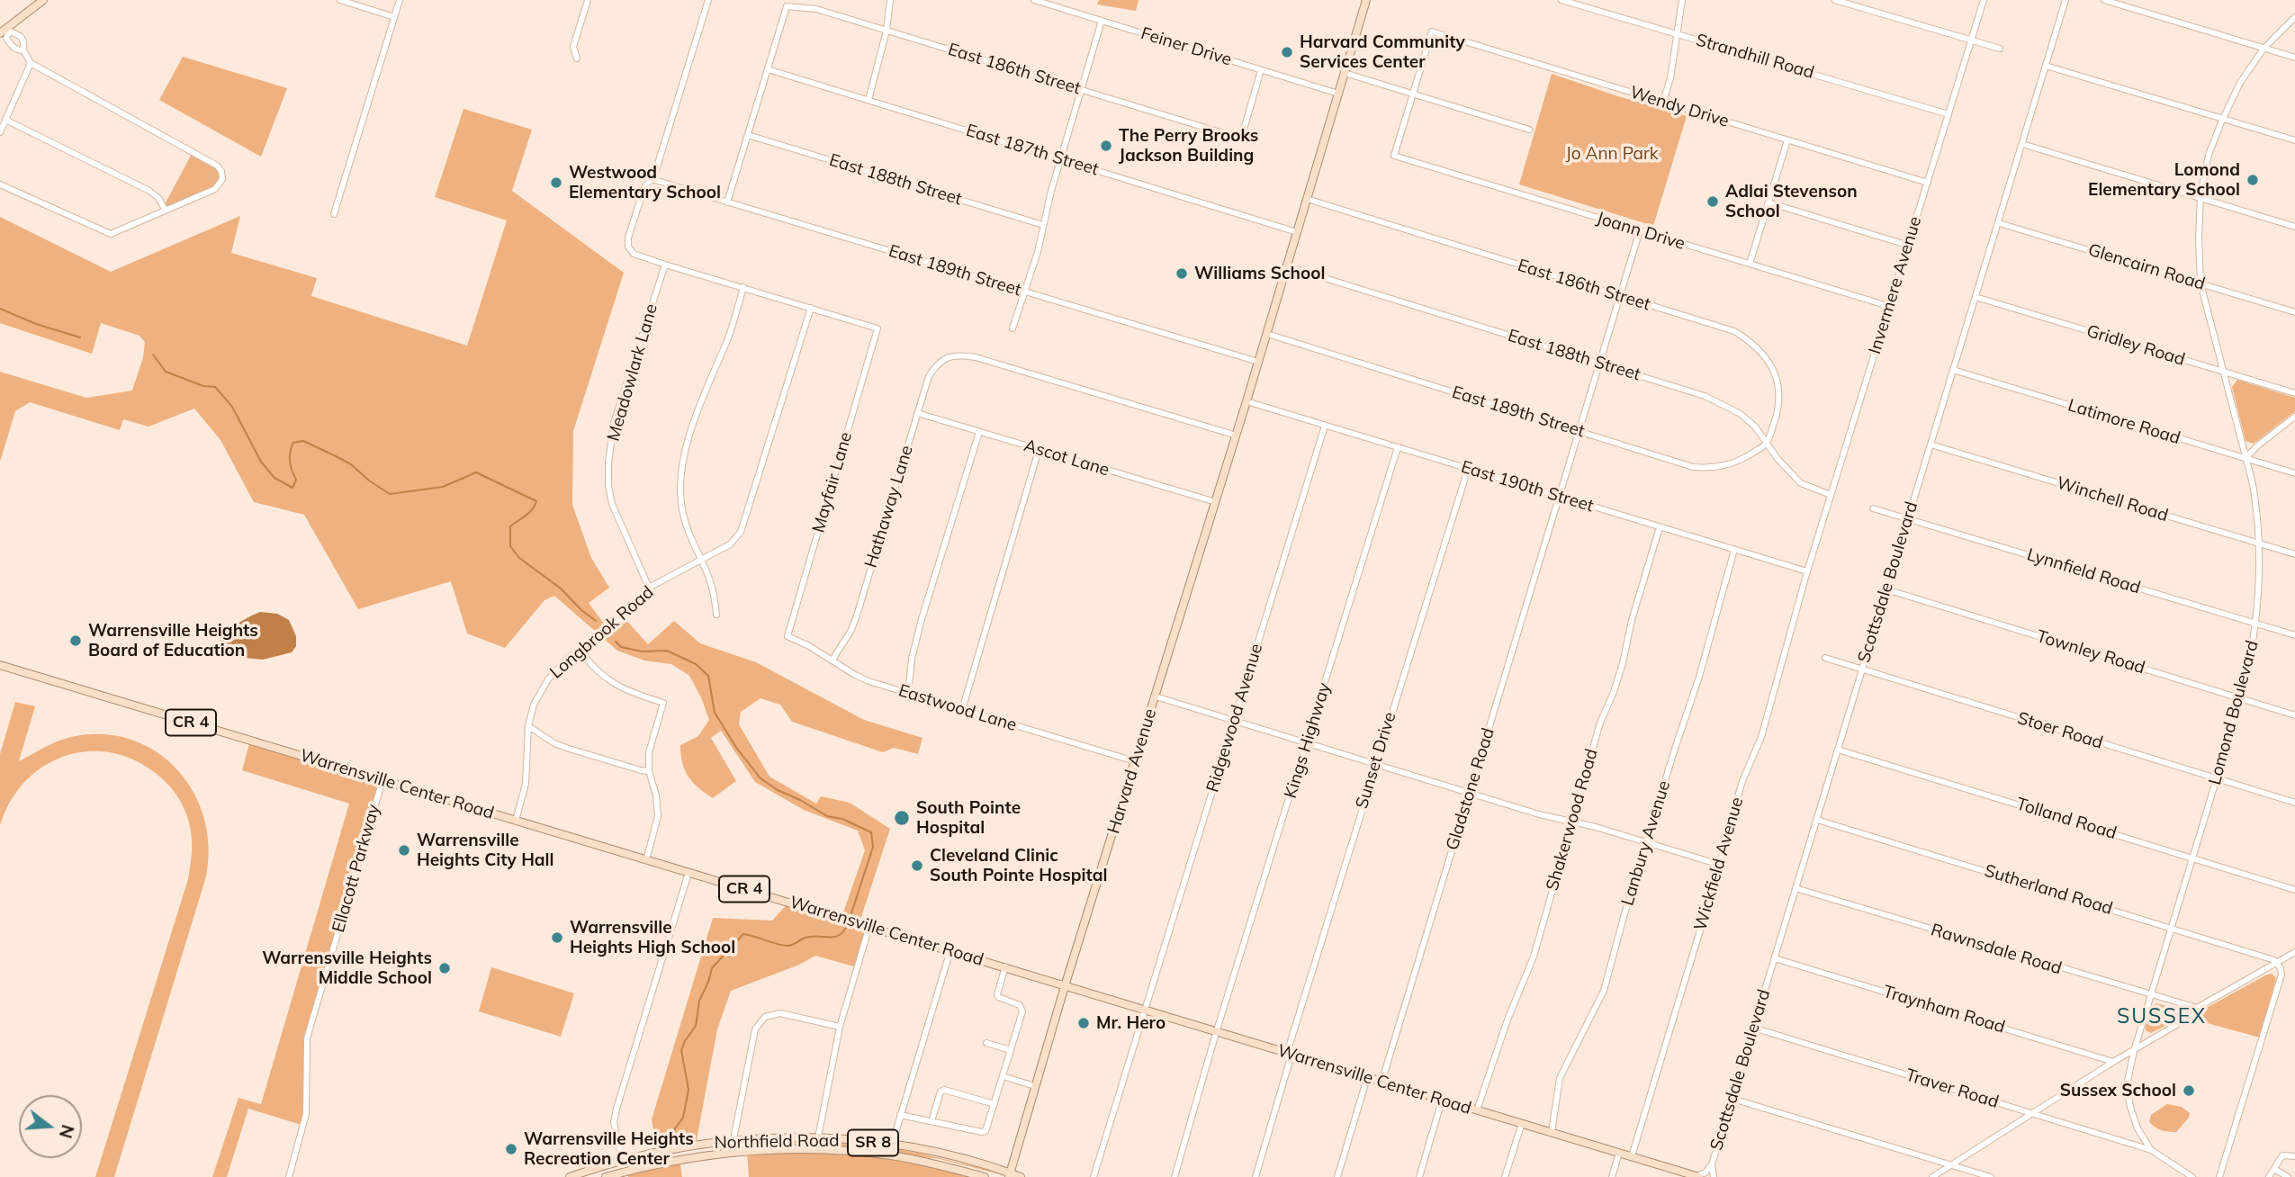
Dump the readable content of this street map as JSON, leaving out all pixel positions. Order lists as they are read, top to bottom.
{
  "streets": {
    "main road": [
      "CR 4",
      "Harvard Avenue",
      "Warrensville Center Road",
      "Northfield Road",
      "SR 8"
    ],
    "street": [
      "Feiner Drive",
      "Strandhill Road",
      "East 186th Street",
      "Wendy Drive",
      "East 187th Street",
      "East 188th Street",
      "Joann Drive",
      "Glencairn Road",
      "East 189th Street",
      "Invermere Avenue",
      "Gridley Road",
      "Meadowlark Lane",
      "Latimore Road",
      "Ascot Lane",
      "Mayfair Lane",
      "East 190th Street",
      "Winchell Road",
      "Hathaway Lane",
      "Lynnfield Road",
      "Scottsdale Boulevard",
      "Longbrook Road",
      "Townley Road",
      "Eastwood Lane",
      "Lomond Boulevard",
      "Ridgewood Avenue",
      "Stoer Road",
      "Kings Highway",
      "Sunset Drive",
      "Gladstone Road",
      "Tolland Road",
      "Shakerwood Road",
      "Lanbury Avenue",
      "Wickfield Avenue",
      "Ellacott Parkway",
      "Sutherland Road",
      "Rawnsdale Road",
      "Traynham Road",
      "Traver Road"
    ]
  },
  "crossings": [
    ["Feiner Drive", "East 186th Street"],
    ["Feiner Drive", "Harvard Avenue"],
    ["Strandhill Road", "Invermere Avenue"],
    ["East 186th Street", "East 187th Street"],
    ["East 186th Street", "East 188th Street"],
    ["East 186th Street", "East 189th Street"],
    ["East 186th Street", "Harvard Avenue"],
    ["East 186th Street", "Gladstone Road"],
    ["Wendy Drive", "Joann Drive"],
    ["Wendy Drive", "Invermere Avenue"],
    ["East 187th Street", "Harvard Avenue"],
    ["East 188th Street", "East 189th Street"],
    ["East 188th Street", "Invermere Avenue"],
    ["East 188th Street", "Harvard Avenue"],
    ["East 188th Street", "Gladstone Road"],
    ["Joann Drive", "Invermere Avenue"],
    ["Joann Drive", "Gladstone Road"],
    ["Glencairn Road", "Scottsdale Boulevard"],
    ["Glencairn Road", "Lomond Boulevard"],
    ["East 189th Street", "Harvard Avenue"],
    ["East 189th Street", "Gladstone Road"],
    ["Invermere Avenue", "East 190th Street"],
    ["Invermere Avenue", "Wickfield Avenue"],
    ["Gridley Road", "Scottsdale Boulevard"],
    ["Gridley Road", "Lomond Boulevard"],
    ["Meadowlark Lane", "Longbrook Road"],
    ["Latimore Road", "Scottsdale Boulevard"],
    ["Latimore Road", "Lomond Boulevard"],
    ["Ascot Lane", "Hathaway Lane"],
    ["Ascot Lane", "Harvard Avenue"],
    ["Mayfair Lane", "Longbrook Road"],
    ["Mayfair Lane", "Eastwood Lane"],
    ["East 190th Street", "Ridgewood Avenue"],
    ["East 190th Street", "Kings Highway"],
    ["East 190th Street", "Sunset Drive"],
    ["East 190th Street", "Harvard Avenue"],
    ["East 190th Street", "Gladstone Road"],
    ["East 190th Street", "Shakerwood Road"],
    ["East 190th Street", "Lanbury Avenue"],
    ["East 190th Street", "Wickfield Avenue"],
    ["Winchell Road", "Scottsdale Boulevard"],
    ["Winchell Road", "Lomond Boulevard"],
    ["Hathaway Lane", "Eastwood Lane"],
    ["Hathaway Lane", "Harvard Avenue"],
    ["Lynnfield Road", "Scottsdale Boulevard"],
    ["Lynnfield Road", "Lomond Boulevard"],
    ["Scottsdale Boulevard", "Townley Road"],
    ["Scottsdale Boulevard", "Stoer Road"],
    ["Scottsdale Boulevard", "Warrensville Center Road"],
    ["Scottsdale Boulevard", "Tolland Road"],
    ["Scottsdale Boulevard", "Sutherland Road"],
    ["Scottsdale Boulevard", "Rawnsdale Road"],
    ["Scottsdale Boulevard", "Traynham Road"],
    ["Scottsdale Boulevard", "Traver Road"],
    ["Longbrook Road", "Warrensville Center Road"],
    ["Townley Road", "Lomond Boulevard"],
    ["Eastwood Lane", "Harvard Avenue"],
    ["Lomond Boulevard", "Stoer Road"],
    ["Lomond Boulevard", "Tolland Road"],
    ["Lomond Boulevard", "Sutherland Road"],
    ["Lomond Boulevard", "Rawnsdale Road"],
    ["Lomond Boulevard", "Traver Road"],
    ["Ridgewood Avenue", "Warrensville Center Road"],
    ["Kings Highway", "Warrensville Center Road"],
    ["Sunset Drive", "Warrensville Center Road"],
    ["Harvard Avenue", "Warrensville Center Road"],
    ["Harvard Avenue", "Northfield Road"],
    ["Warrensville Center Road", "Gladstone Road"],
    ["Warrensville Center Road", "Shakerwood Road"],
    ["Warrensville Center Road", "Lanbury Avenue"],
    ["Warrensville Center Road", "Wickfield Avenue"],
    ["Warrensville Center Road", "Ellacott Parkway"]
  ],
  "districts": ["SUSSEX"],
  "parks": ["Jo Ann Park"],
  "places": [
    "Harvard Community Services Center",
    "The Perry Brooks Jackson Building",
    "Lomond Elementary School",
    "Westwood Elementary School",
    "Adlai Stevenson School",
    "Williams School",
    "Warrensville Heights Board of Education",
    "South Pointe Hospital",
    "Warrensville Heights City Hall",
    "Cleveland Clinic South Pointe Hospital",
    "Warrensville Heights High School",
    "Warrensville Heights Middle School",
    "Mr. Hero",
    "Sussex School",
    "Warrensville Heights Recreation Center"
  ],
  "north": "right"
}
